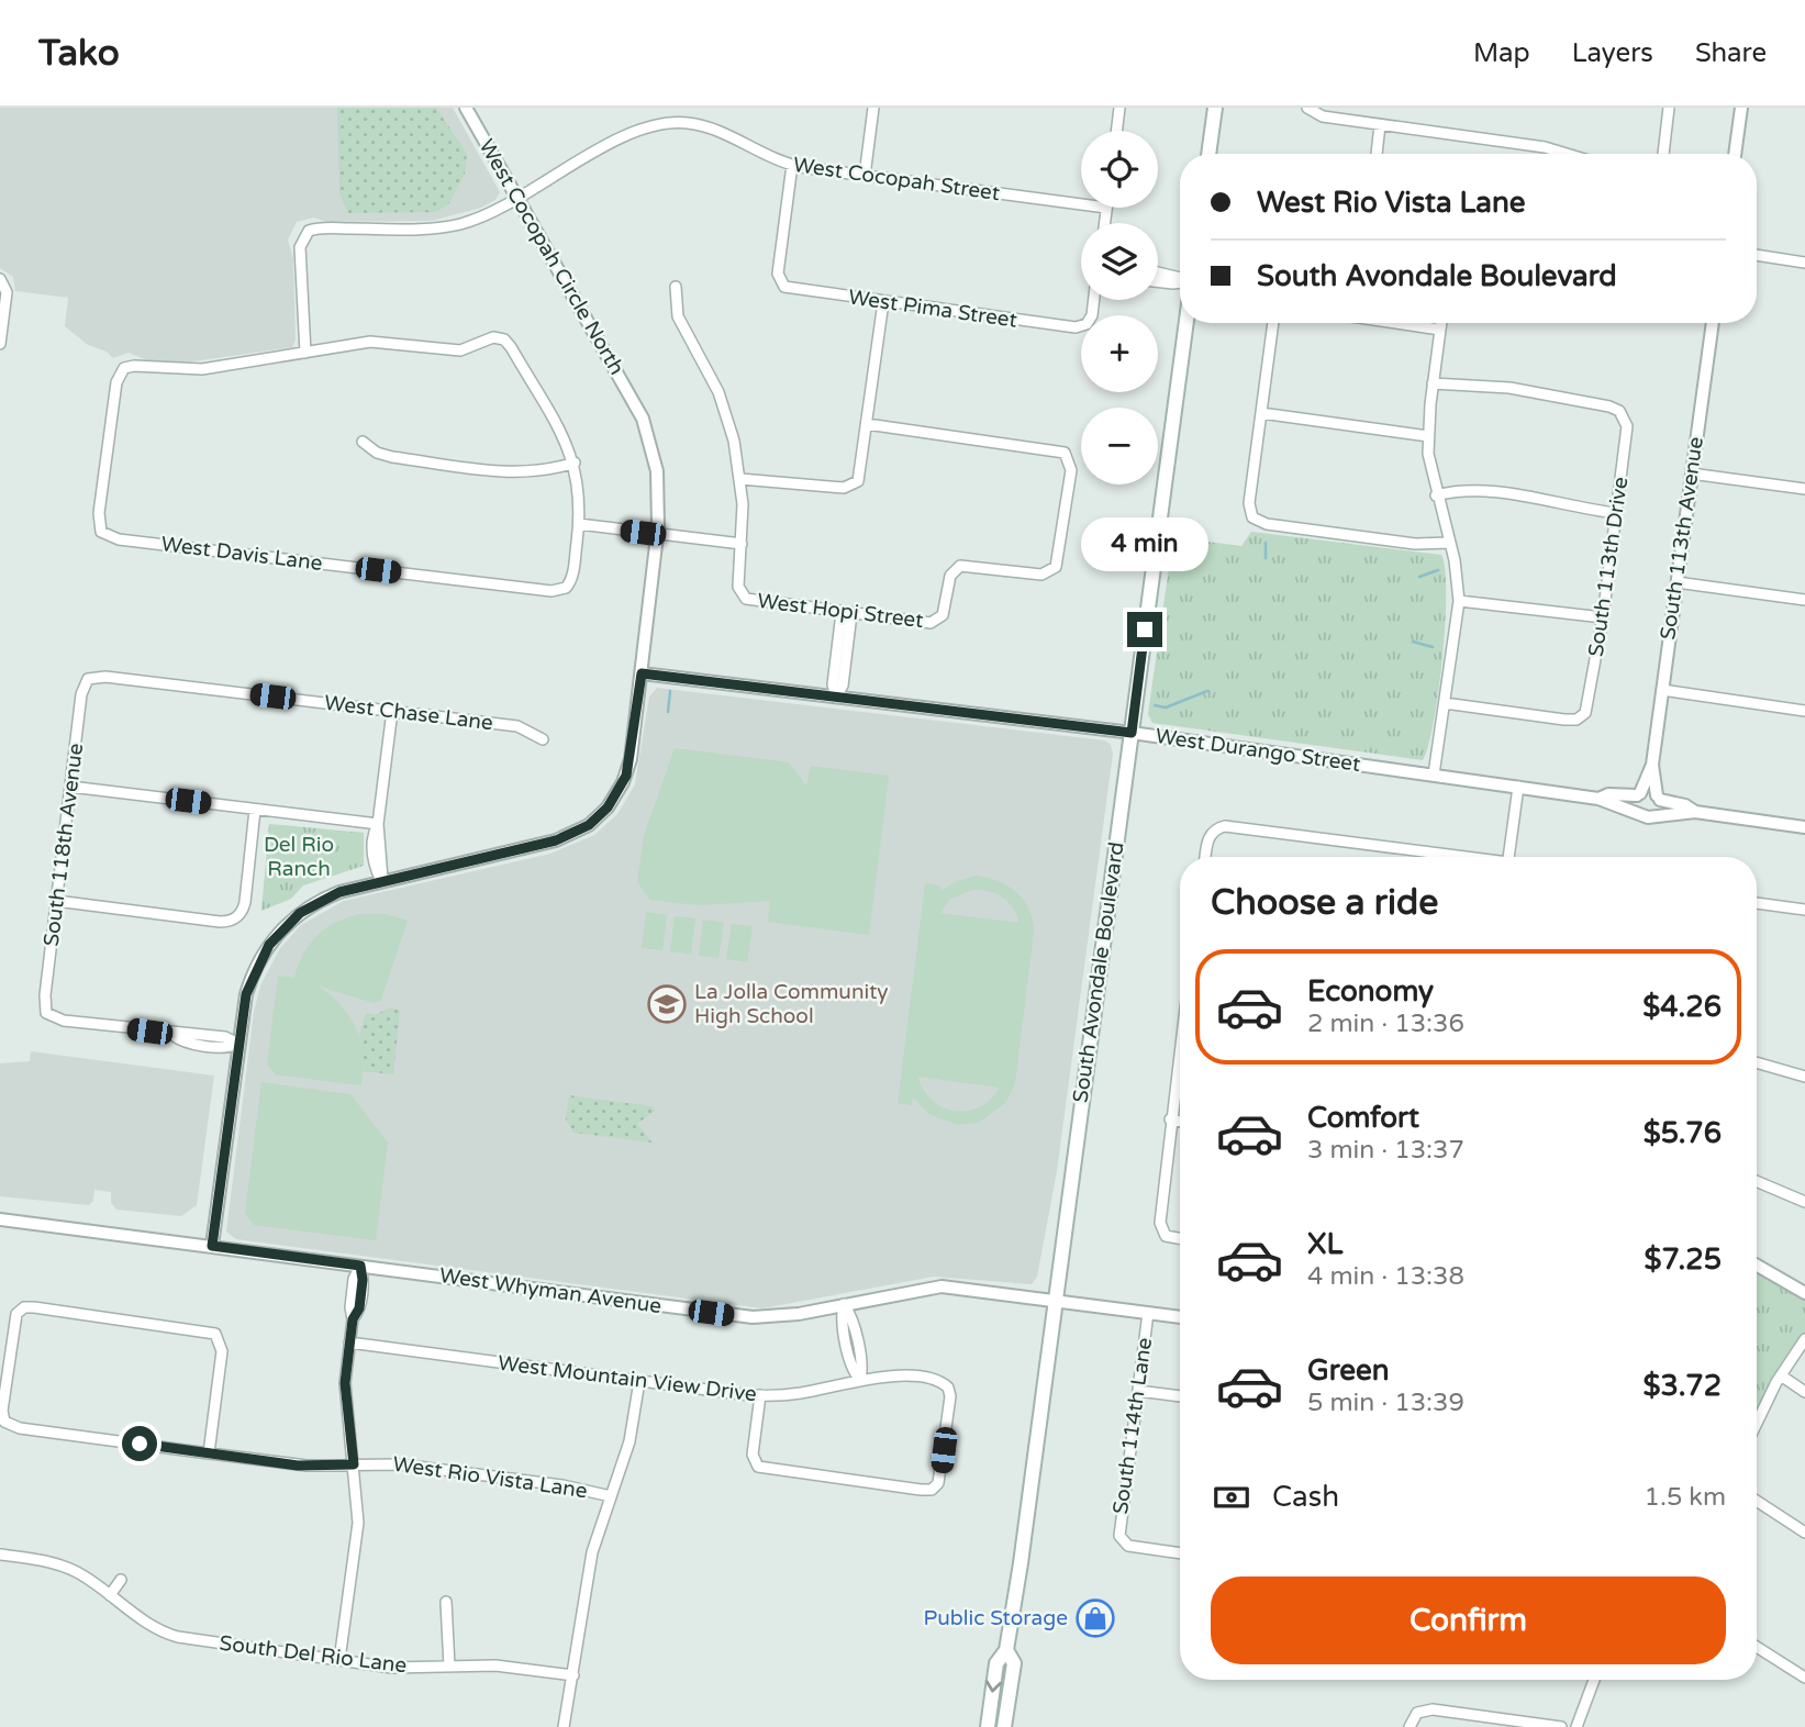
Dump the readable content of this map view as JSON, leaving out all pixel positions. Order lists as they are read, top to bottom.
{
  "streets": {
    "main road": ["South Avondale Boulevard"],
    "street": [
      "West Cocopah Street",
      "West Cocopah Circle North",
      "West Pima Street",
      "South 113th Avenue",
      "West Davis Lane",
      "South 113th Drive",
      "West Hopi Street",
      "West Chase Lane",
      "West Durango Street",
      "South 118th Avenue",
      "West Whyman Avenue",
      "West Mountain View Drive",
      "South 114th Lane",
      "West Rio Vista Lane",
      "South Del Rio Lane"
    ]
  },
  "crossings": [
    ["West Cocopah Street", "West Cocopah Circle North"],
    ["West Cocopah Street", "West Pima Street"],
    ["West Cocopah Street", "West Davis Lane"],
    ["West Cocopah Circle North", "West Durango Street"],
    ["West Cocopah Circle North", "South 118th Avenue"],
    ["West Cocopah Circle North", "West Whyman Avenue"],
    ["South 113th Avenue", "West Durango Street"],
    ["West Chase Lane", "South 118th Avenue"],
    ["West Durango Street", "South Avondale Boulevard"],
    ["South Avondale Boulevard", "West Whyman Avenue"],
    ["West Whyman Avenue", "South 114th Lane"]
  ],
  "parks": ["Del Rio Ranch"],
  "places": {
    "school or university": ["La Jolla Community High School"],
    "shop": ["Public Storage"]
  },
  "page": {
    "header": "Tako",
    "nav": ["Map", "Layers", "Share"],
    "map_buttons": ["+", "−"],
    "banner": ["West Rio Vista Lane", "South Avondale Boulevard"],
    "bubble": "4 min",
    "heading": "Choose a ride",
    "list": [
      {
        "name": "Economy",
        "note": "2 min · 13:36",
        "value": "$4.26"
      },
      {
        "name": "Comfort",
        "note": "3 min · 13:37",
        "value": "$5.76"
      },
      {
        "name": "XL",
        "note": "4 min · 13:38",
        "value": "$7.25"
      },
      {
        "name": "Green",
        "note": "5 min · 13:39",
        "value": "$3.72"
      }
    ],
    "pay": ["Cash", "1.5 km"],
    "buttons": "Confirm"
  }
}
